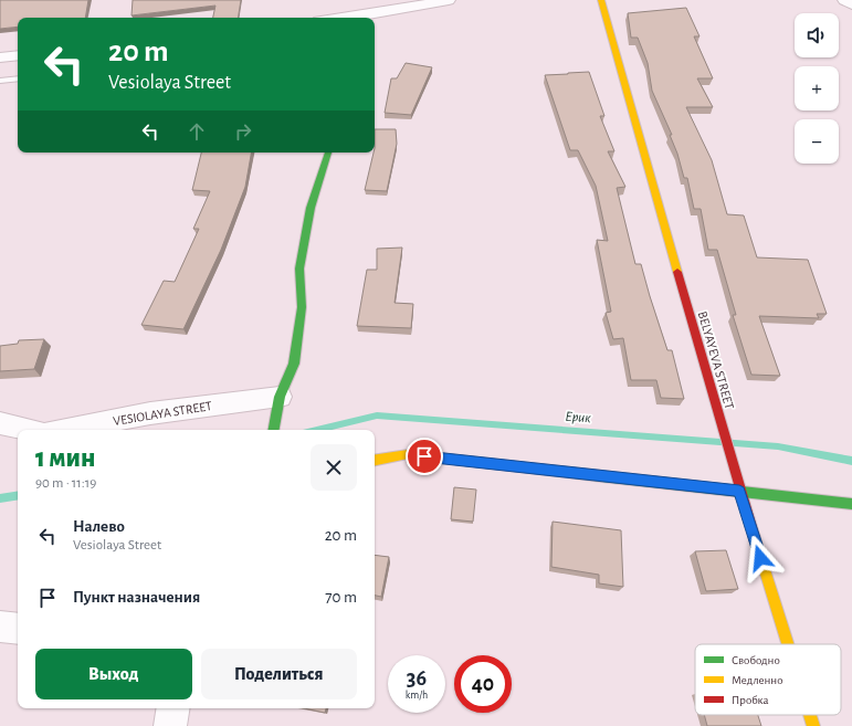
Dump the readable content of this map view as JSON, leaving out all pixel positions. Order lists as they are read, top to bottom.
{
  "streets": {
    "street": ["BELYAYEVA STREET", "VESIOLAYA STREET"]
  },
  "water": ["Ерик"],
  "legend": ["Свободно", "Медленно", "Пробка"],
  "page": {
    "map_buttons": ["+", "−"],
    "turn": ["20 m", "Vesiolaya Street"],
    "heading": ["1 мин", "90 m · 11:19"],
    "list": [
      {
        "name": "Налево",
        "note": "Vesiolaya Street",
        "value": "20 m"
      },
      {
        "name": "Пункт назначения",
        "value": "70 m"
      }
    ],
    "buttons": ["Выход", "Поделиться"],
    "speed": "36 km/h",
    "limit": "40"
  }
}
